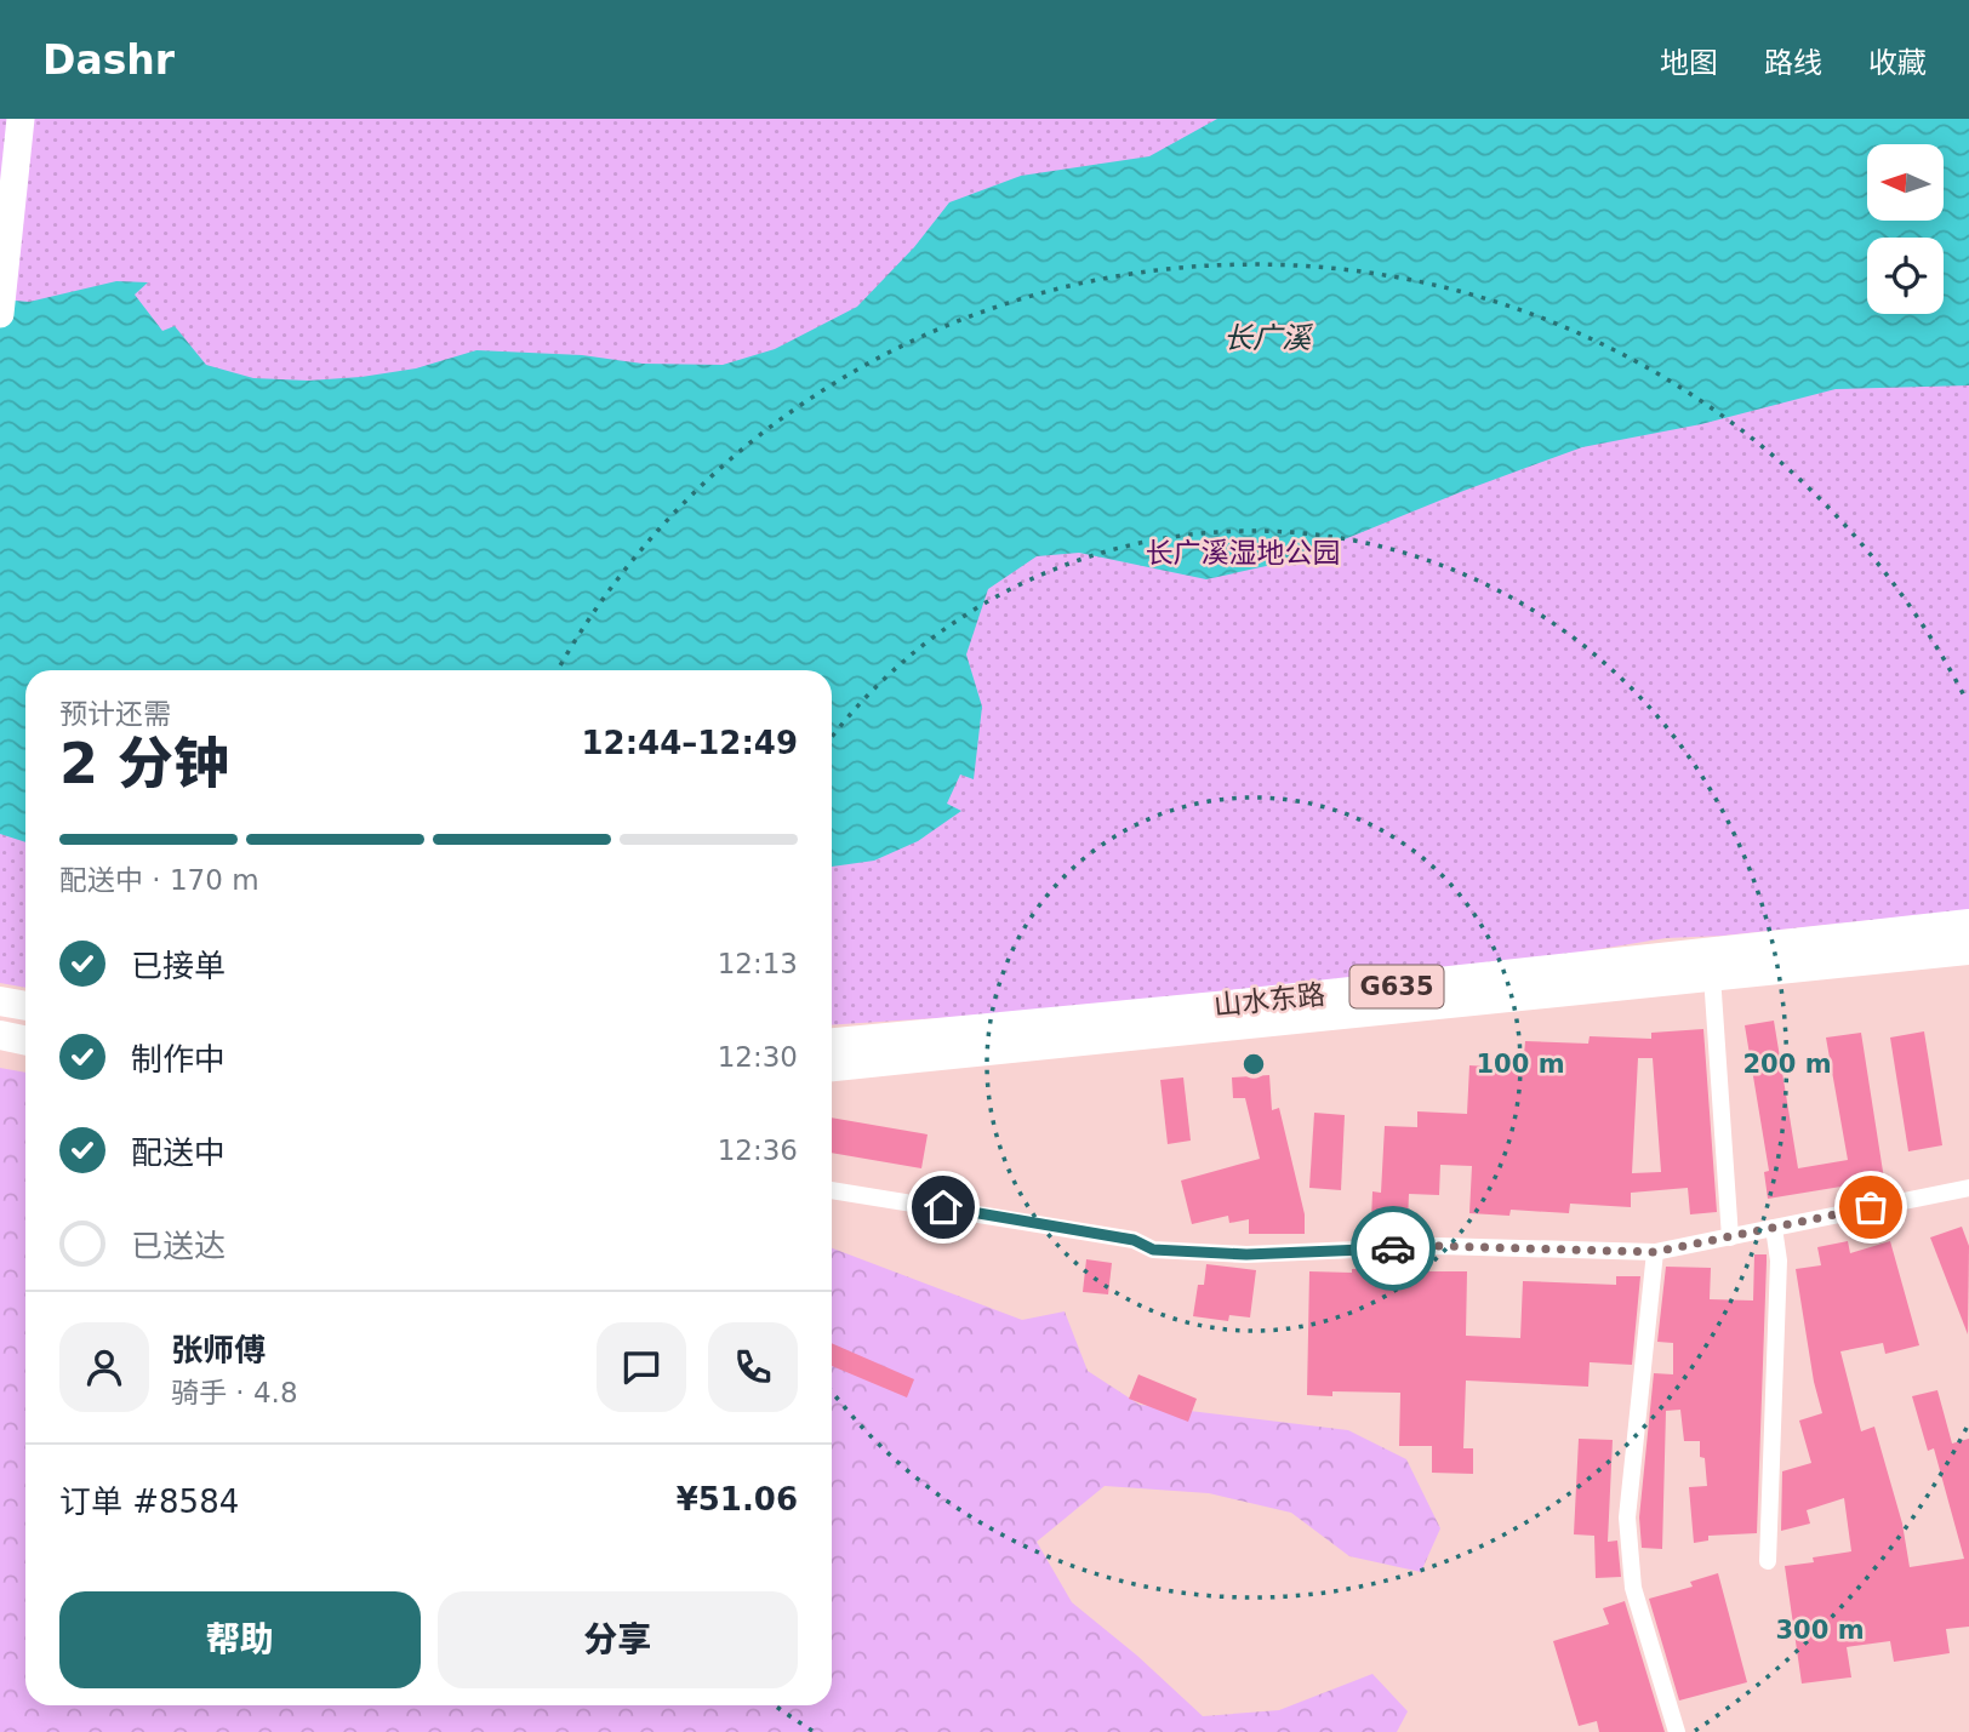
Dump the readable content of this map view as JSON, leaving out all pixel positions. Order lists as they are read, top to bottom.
{
  "streets": {
    "highway": ["G635", "山水东路"]
  },
  "water": ["长广溪"],
  "parks": ["长广溪湿地公园"],
  "north": "left",
  "page": {
    "header": "Dashr",
    "nav": ["地图", "路线", "收藏"],
    "heading": ["2 分钟", "预计还需", "12:44–12:49"],
    "panel": [
      "张师傅",
      "骑手 · 4.8",
      "订单 #8584",
      "¥51.06"
    ],
    "bar": "配送中 · 170 m",
    "list": [
      ["已接单", "12:13"],
      ["制作中", "12:30"],
      ["配送中", "12:36"],
      "已送达"
    ],
    "buttons": ["帮助", "分享"]
  },
  "rings": ["100 m", "200 m", "300 m"]
}
